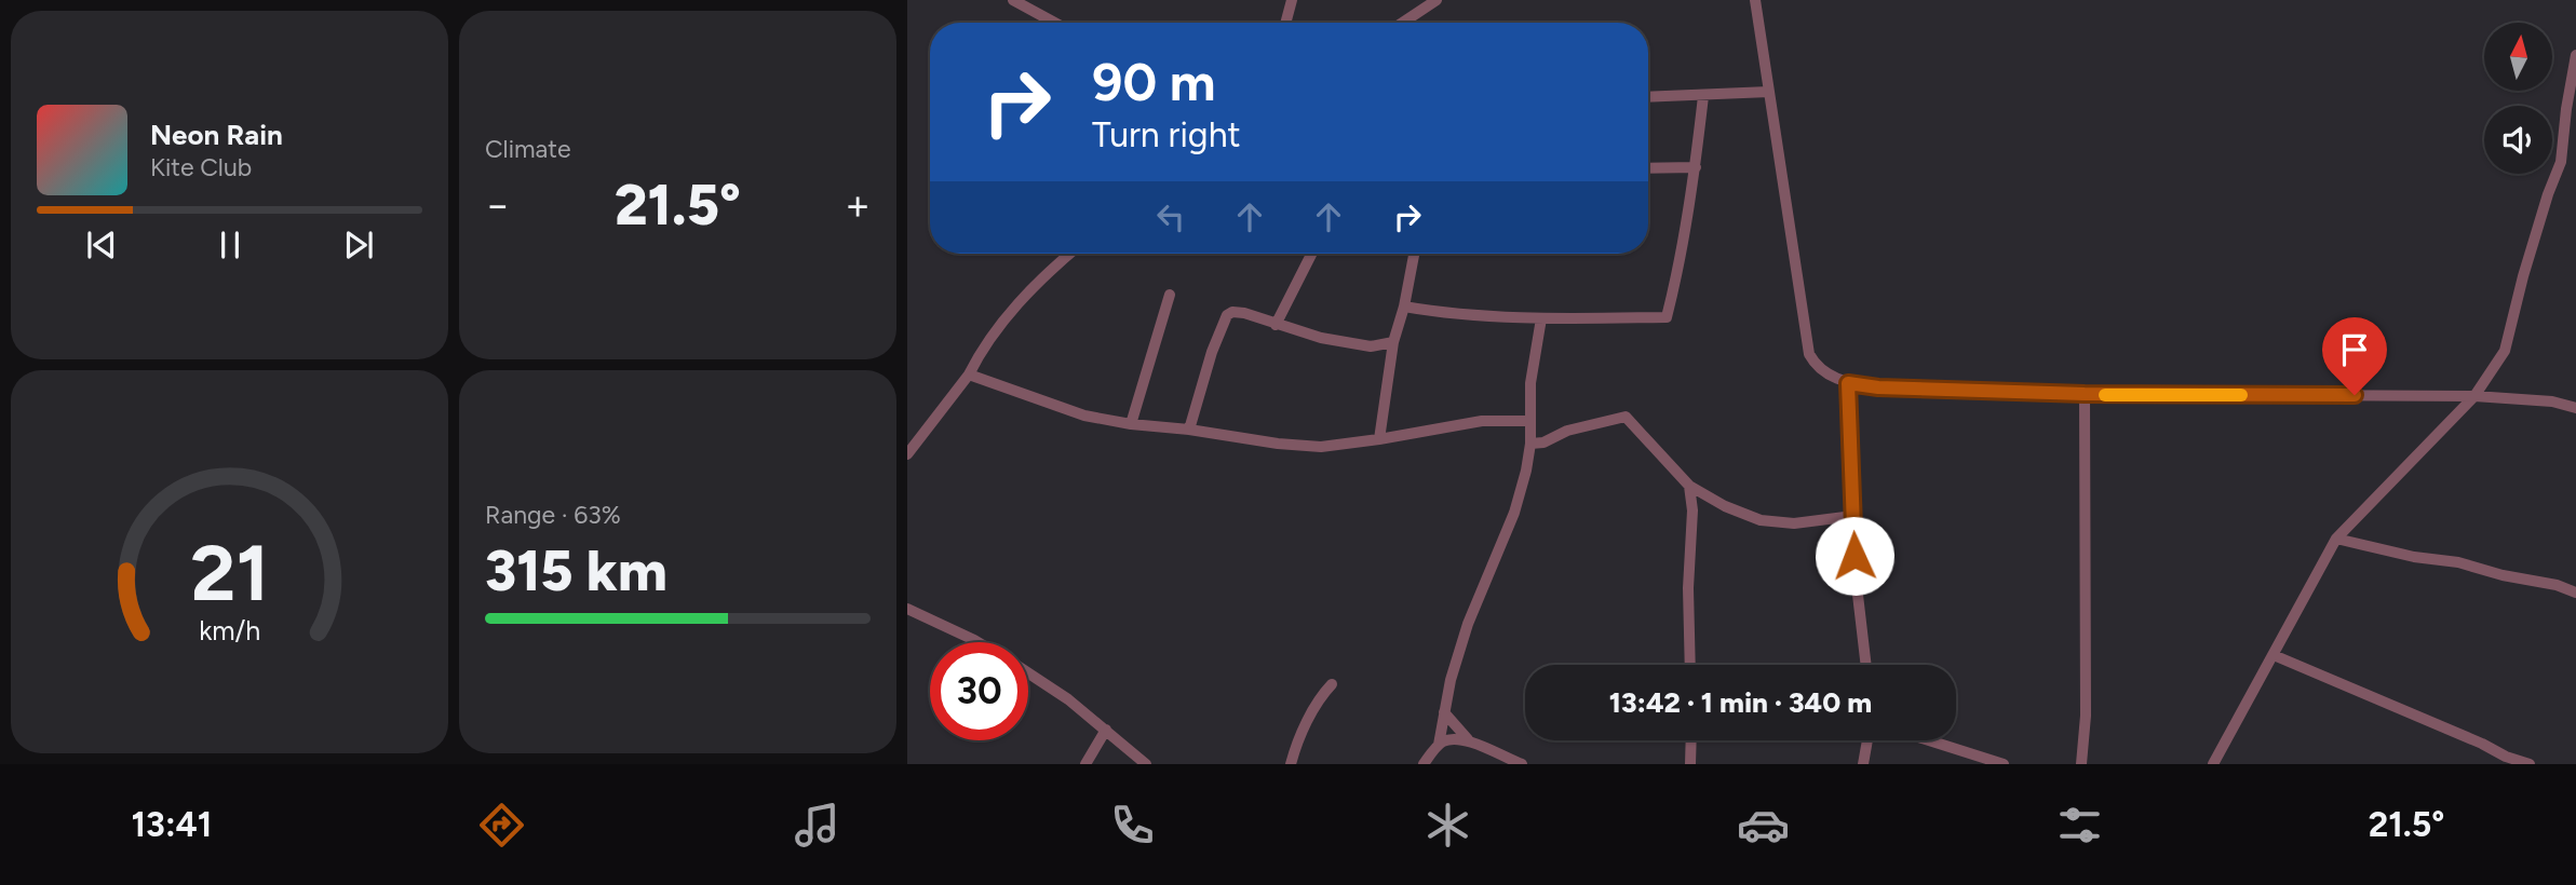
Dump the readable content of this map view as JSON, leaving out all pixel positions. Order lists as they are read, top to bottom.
{
  "north": "top",
  "page": {
    "tile": [
      "Climate",
      ["Range · 63%", "315 km"]
    ],
    "turn": ["90 m", "Turn right"],
    "song": ["Neon Rain", "Kite Club"],
    "heat": ["−", "21.5°", "+"],
    "limit": "30",
    "trip": "13:42 · 1 min · 340 m",
    "tabs": ["13:41", "21.5°"],
    "gauge": ["21", "km/h"]
  }
}
